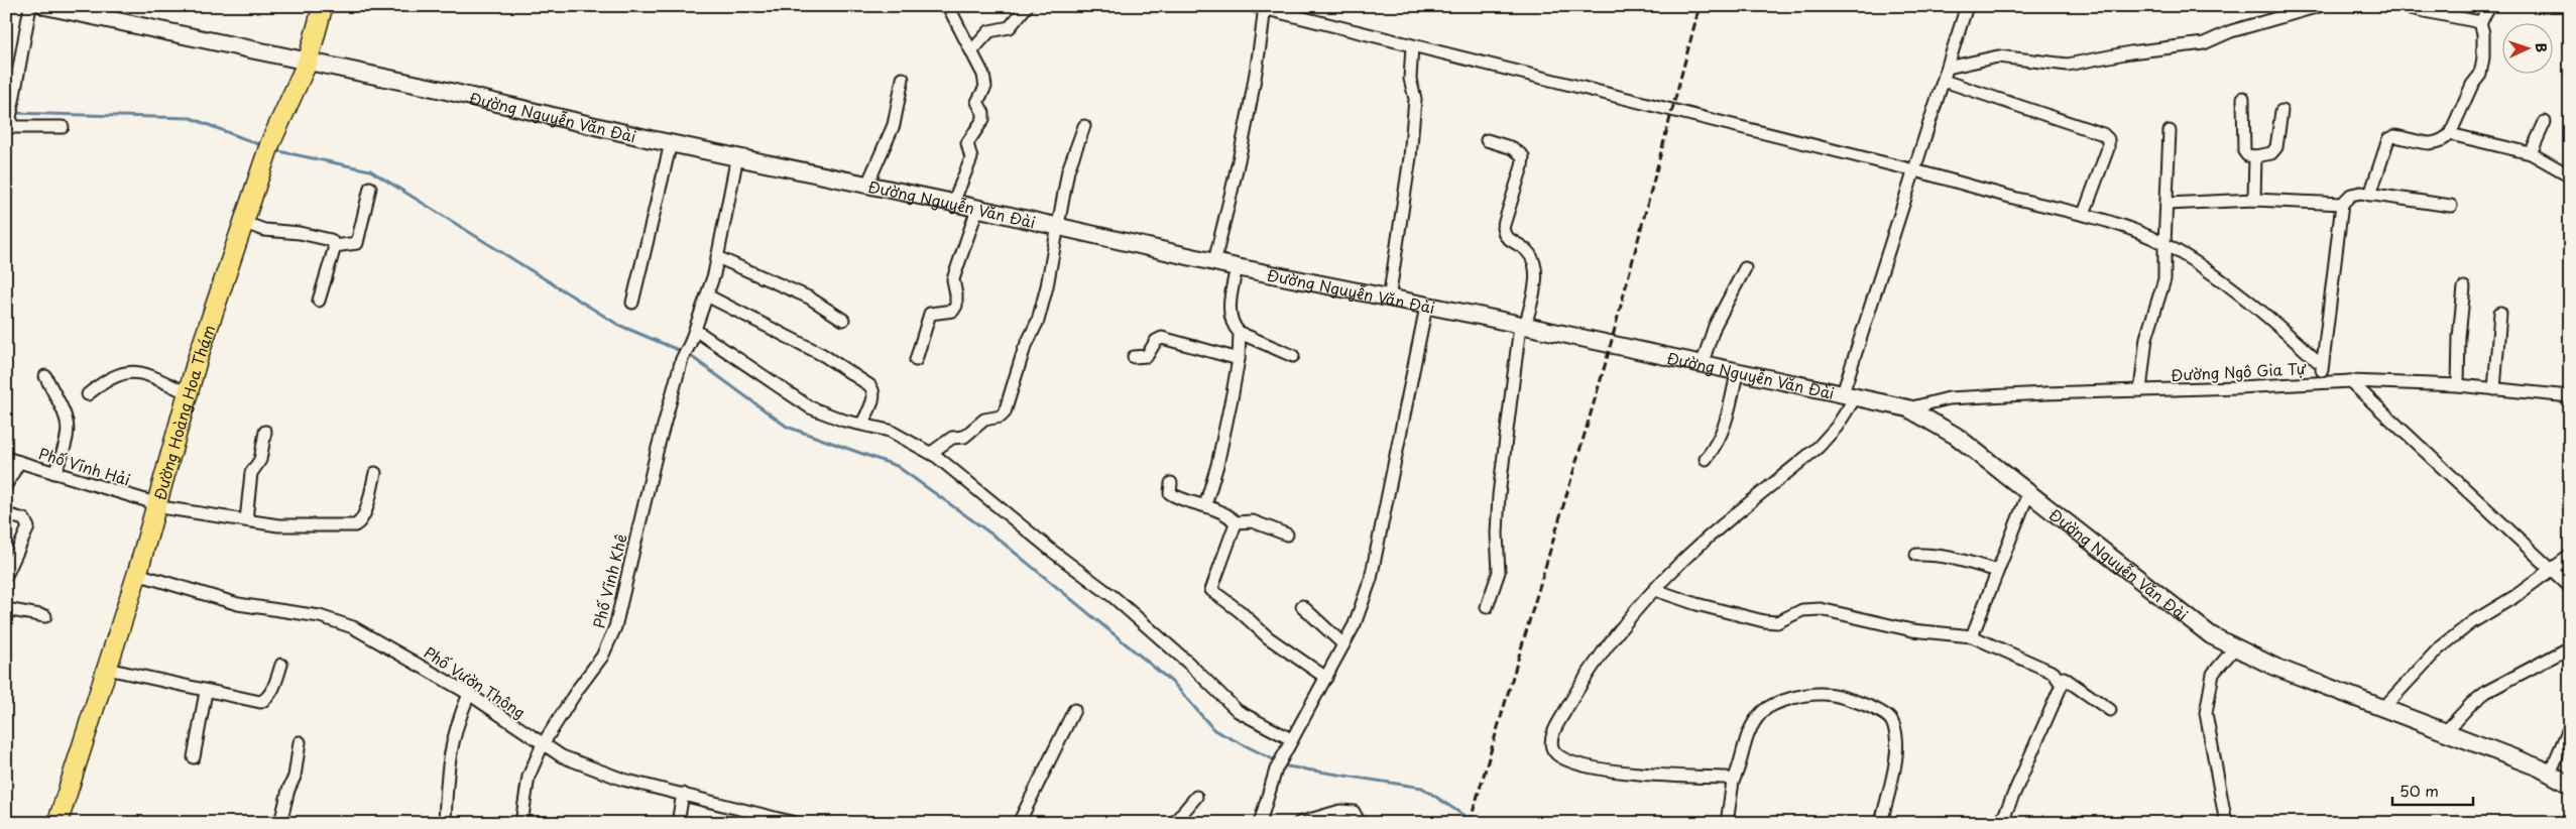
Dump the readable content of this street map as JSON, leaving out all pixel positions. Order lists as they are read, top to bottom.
{
  "streets": {
    "main road": ["Đường Hoàng Hoa Thám"],
    "street": [
      "Đường Nguyễn Văn Đài",
      "Đường Ngô Gia Tự",
      "Phố Vĩnh Hải",
      "Phố Vĩnh Khê",
      "Phố Vườn Thông"
    ]
  },
  "crossings": [
    ["Đường Nguyễn Văn Đài", "Đường Ngô Gia Tự"],
    ["Đường Nguyễn Văn Đài", "Đường Hoàng Hoa Thám"],
    ["Đường Hoàng Hoa Thám", "Phố Vĩnh Hải"],
    ["Đường Hoàng Hoa Thám", "Phố Vườn Thông"],
    ["Phố Vĩnh Khê", "Phố Vườn Thông"]
  ],
  "scale_bar": "50 m",
  "north": "right"
}
